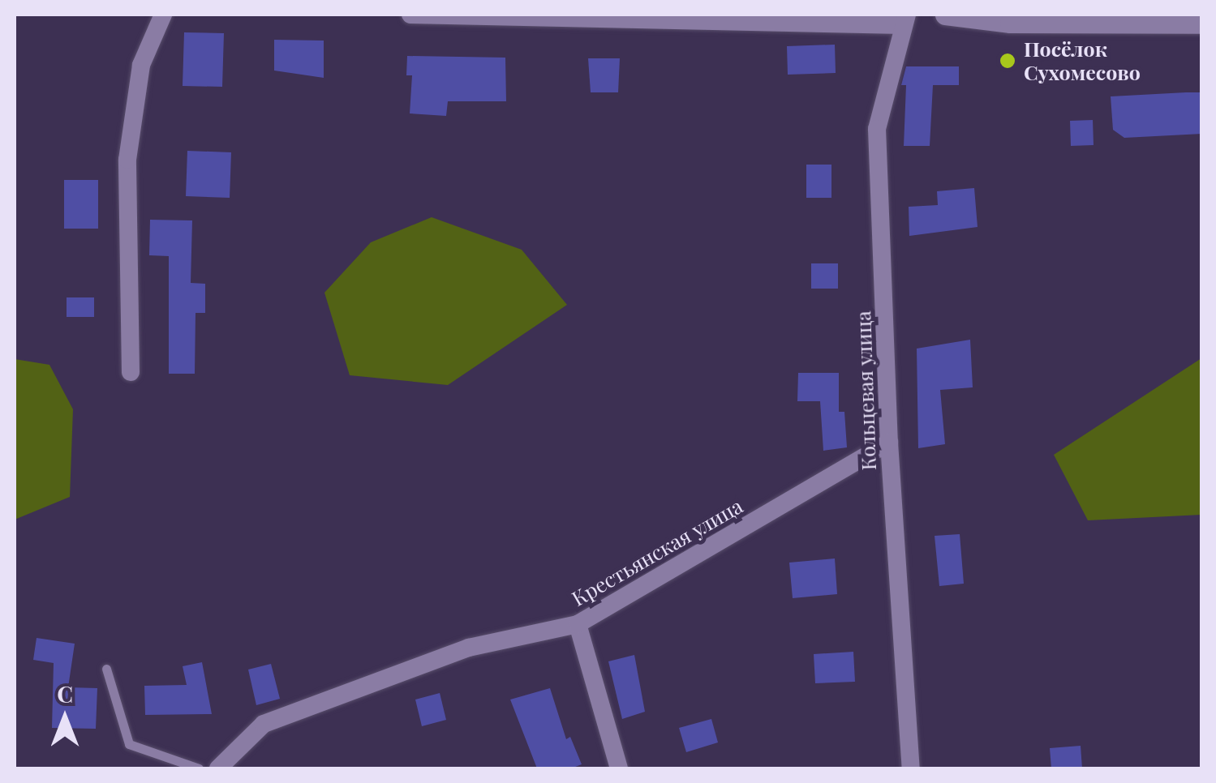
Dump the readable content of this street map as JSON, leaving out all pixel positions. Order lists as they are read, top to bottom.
{
  "streets": {
    "street": ["Кольцевая улица", "Крестьянская улица"]
  },
  "crossings": [
    ["Кольцевая улица", "Крестьянская улица"]
  ],
  "places": ["Посёлок Сухомесово"],
  "north": "top"
}
